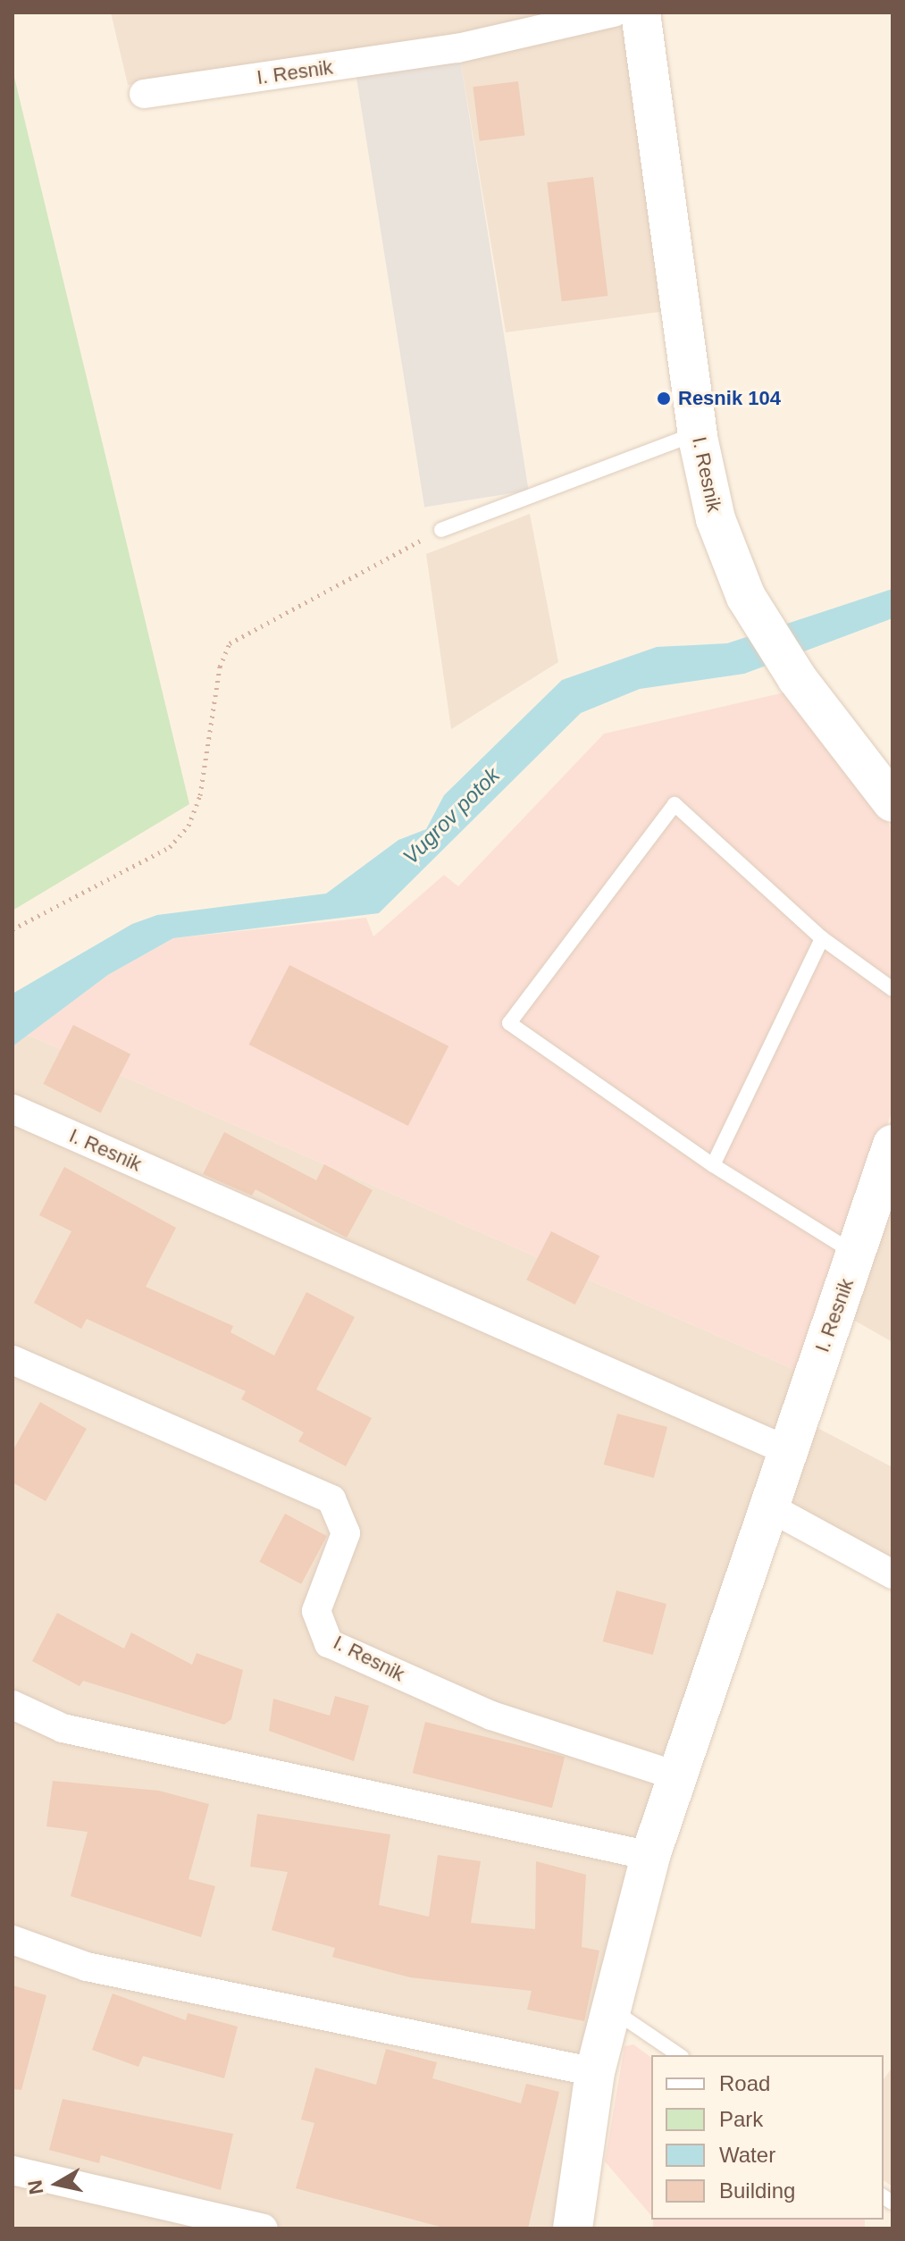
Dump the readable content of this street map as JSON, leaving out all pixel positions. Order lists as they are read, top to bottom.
{
  "streets": {
    "street": ["I. Resnik"]
  },
  "water": ["Vugrov potok"],
  "places": ["Resnik 104"],
  "legend": [
    "Road",
    "Park",
    "Water",
    "Building"
  ],
  "north": "left"
}
